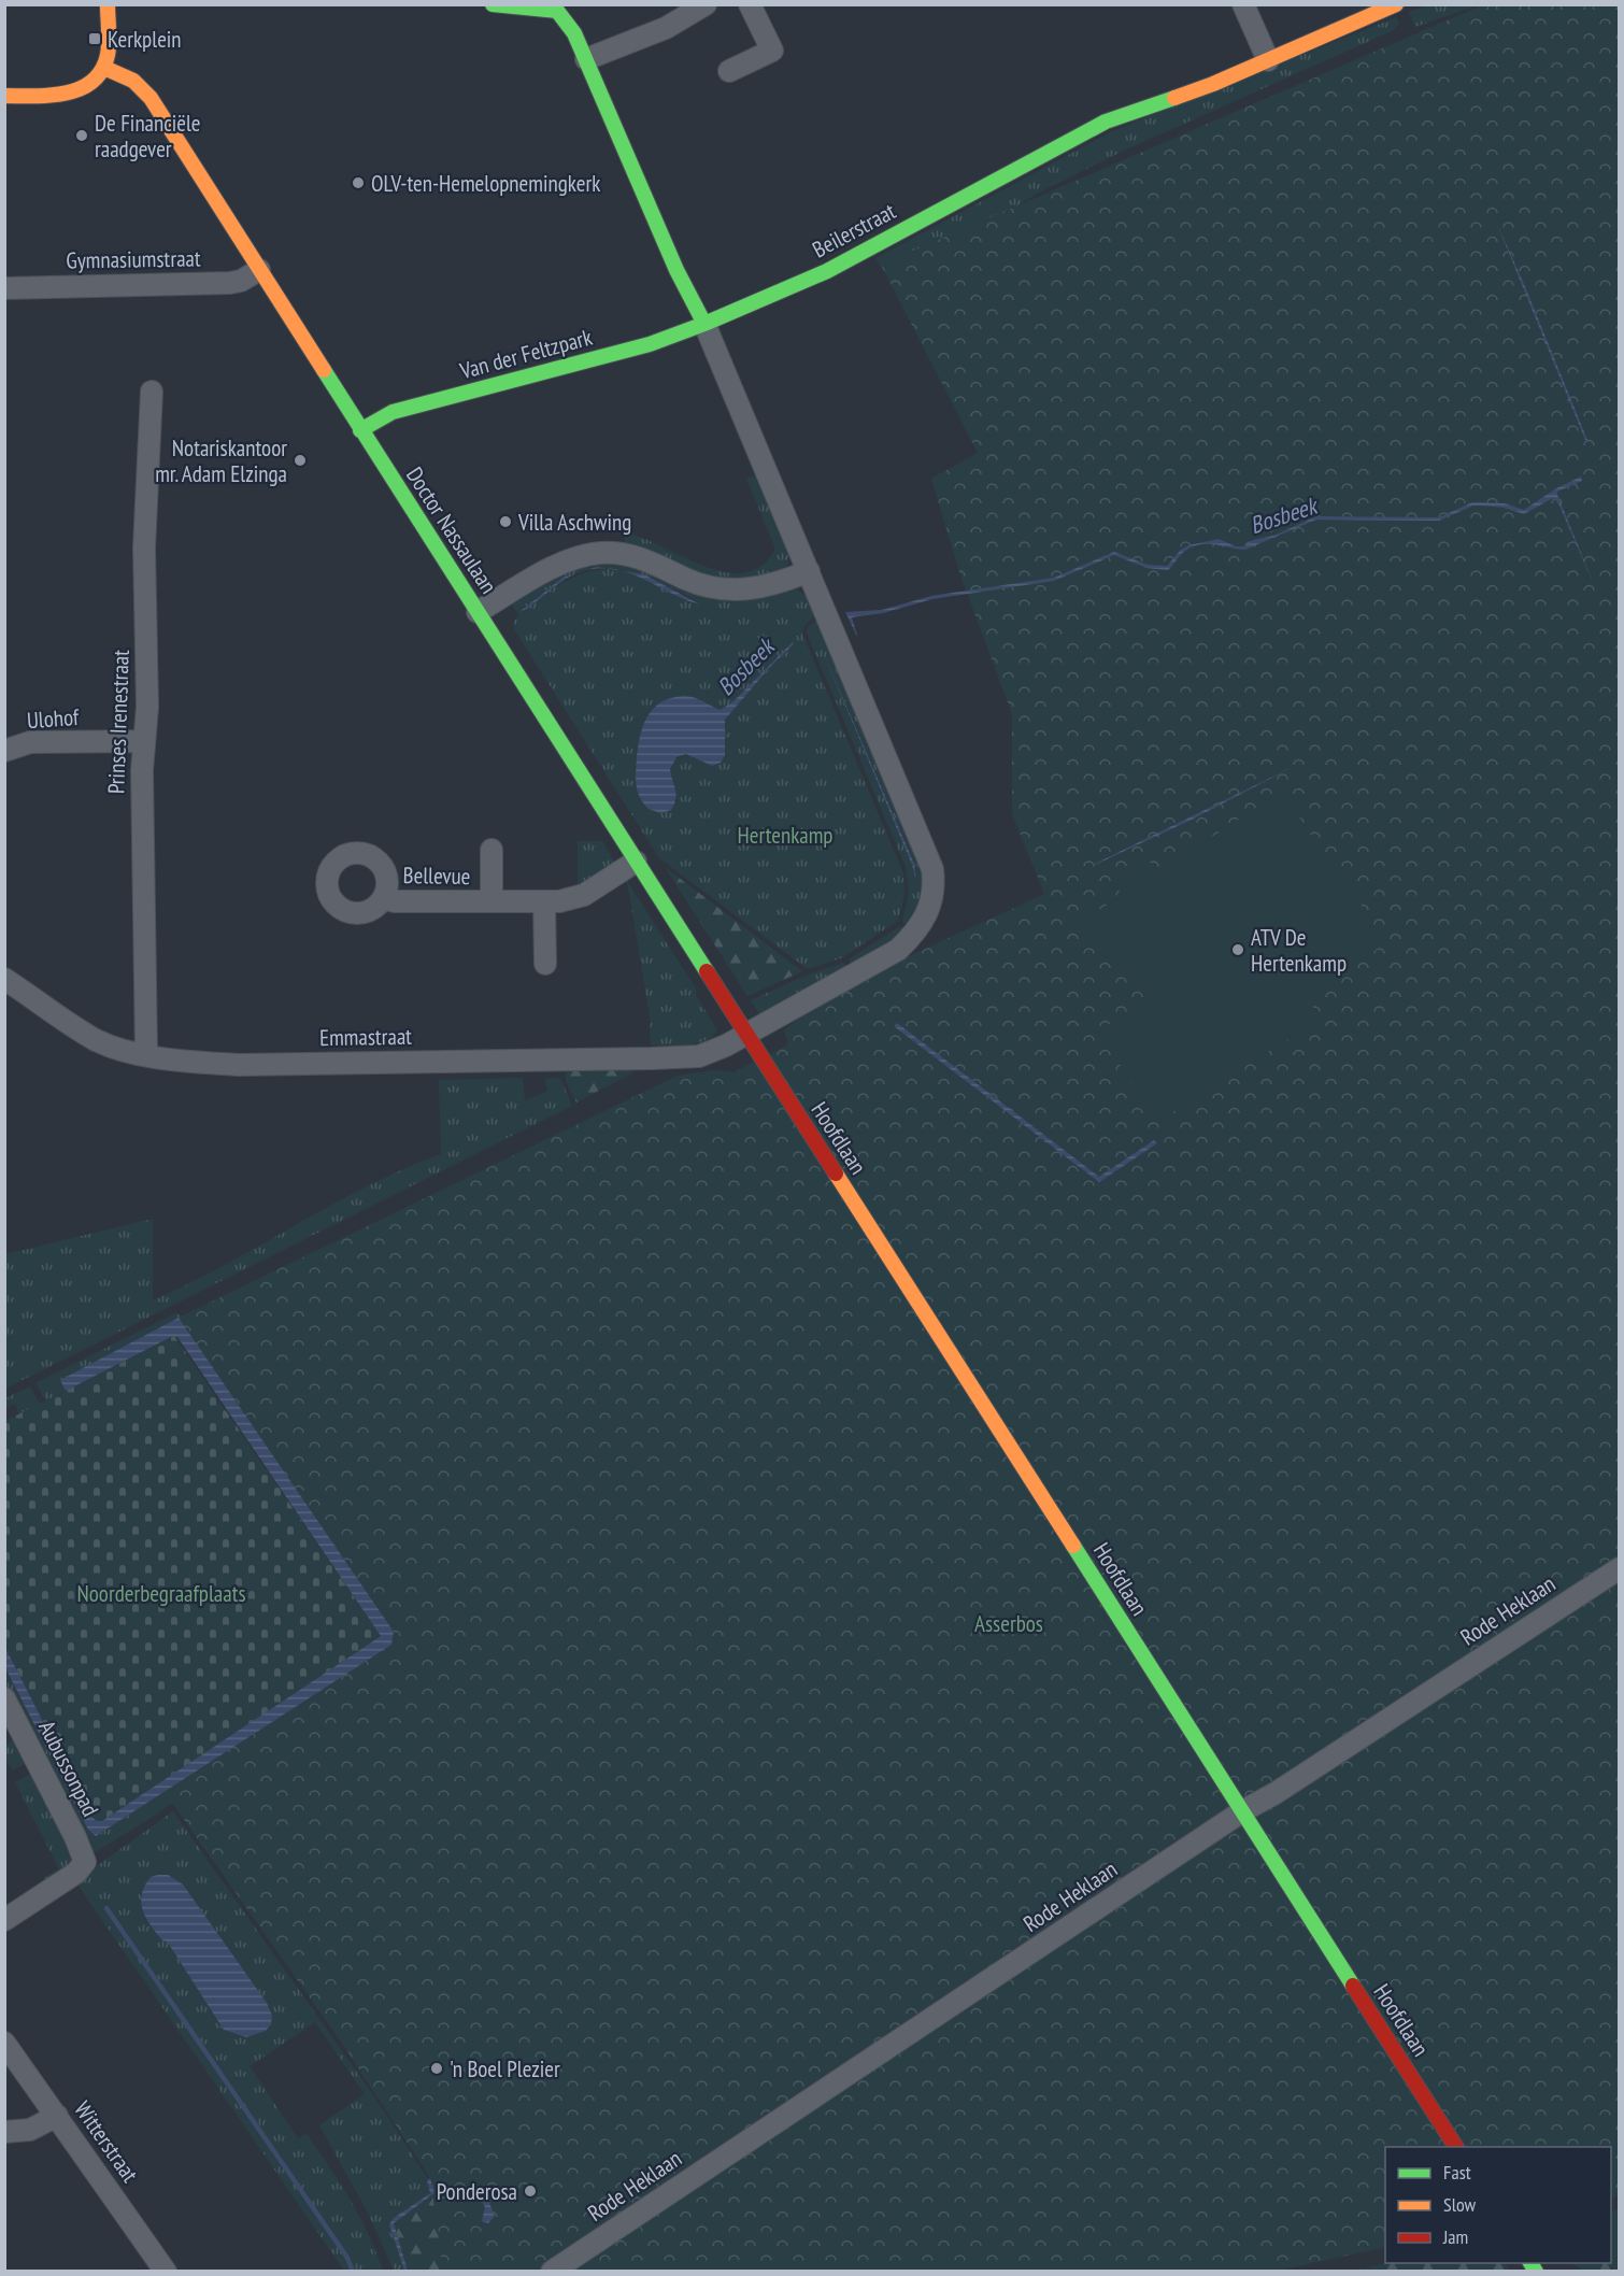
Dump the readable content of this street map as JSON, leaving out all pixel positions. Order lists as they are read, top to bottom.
{
  "streets": {
    "street": [
      "Beilerstraat",
      "Gymnasiumstraat",
      "Van der Feltzpark",
      "Doctor Nassaulaan",
      "Ulohof",
      "Prinses Irenestraat",
      "Bellevue",
      "Emmastraat",
      "Hoofdlaan",
      "Rode Heklaan",
      "Aubussonpad",
      "Witterstraat"
    ]
  },
  "crossings": [
    ["Beilerstraat", "Van der Feltzpark"],
    ["Gymnasiumstraat", "Doctor Nassaulaan"],
    ["Van der Feltzpark", "Doctor Nassaulaan"],
    ["Doctor Nassaulaan", "Bellevue"],
    ["Doctor Nassaulaan", "Emmastraat"],
    ["Doctor Nassaulaan", "Hoofdlaan"],
    ["Ulohof", "Prinses Irenestraat"],
    ["Prinses Irenestraat", "Emmastraat"],
    ["Emmastraat", "Hoofdlaan"],
    ["Hoofdlaan", "Rode Heklaan"]
  ],
  "water": ["Bosbeek"],
  "parks": ["Hertenkamp", "Noorderbegraafplaats", "Asserbos"],
  "places": {
    "transit": ["Kerkplein"],
    "other": [
      "De Financiële raadgever",
      "OLV-ten-Hemelopnemingkerk",
      "Notariskantoor mr. Adam Elzinga",
      "Villa Aschwing",
      "ATV De Hertenkamp",
      "'n Boel Plezier",
      "Ponderosa"
    ]
  },
  "legend": ["Fast", "Slow", "Jam"]
}
